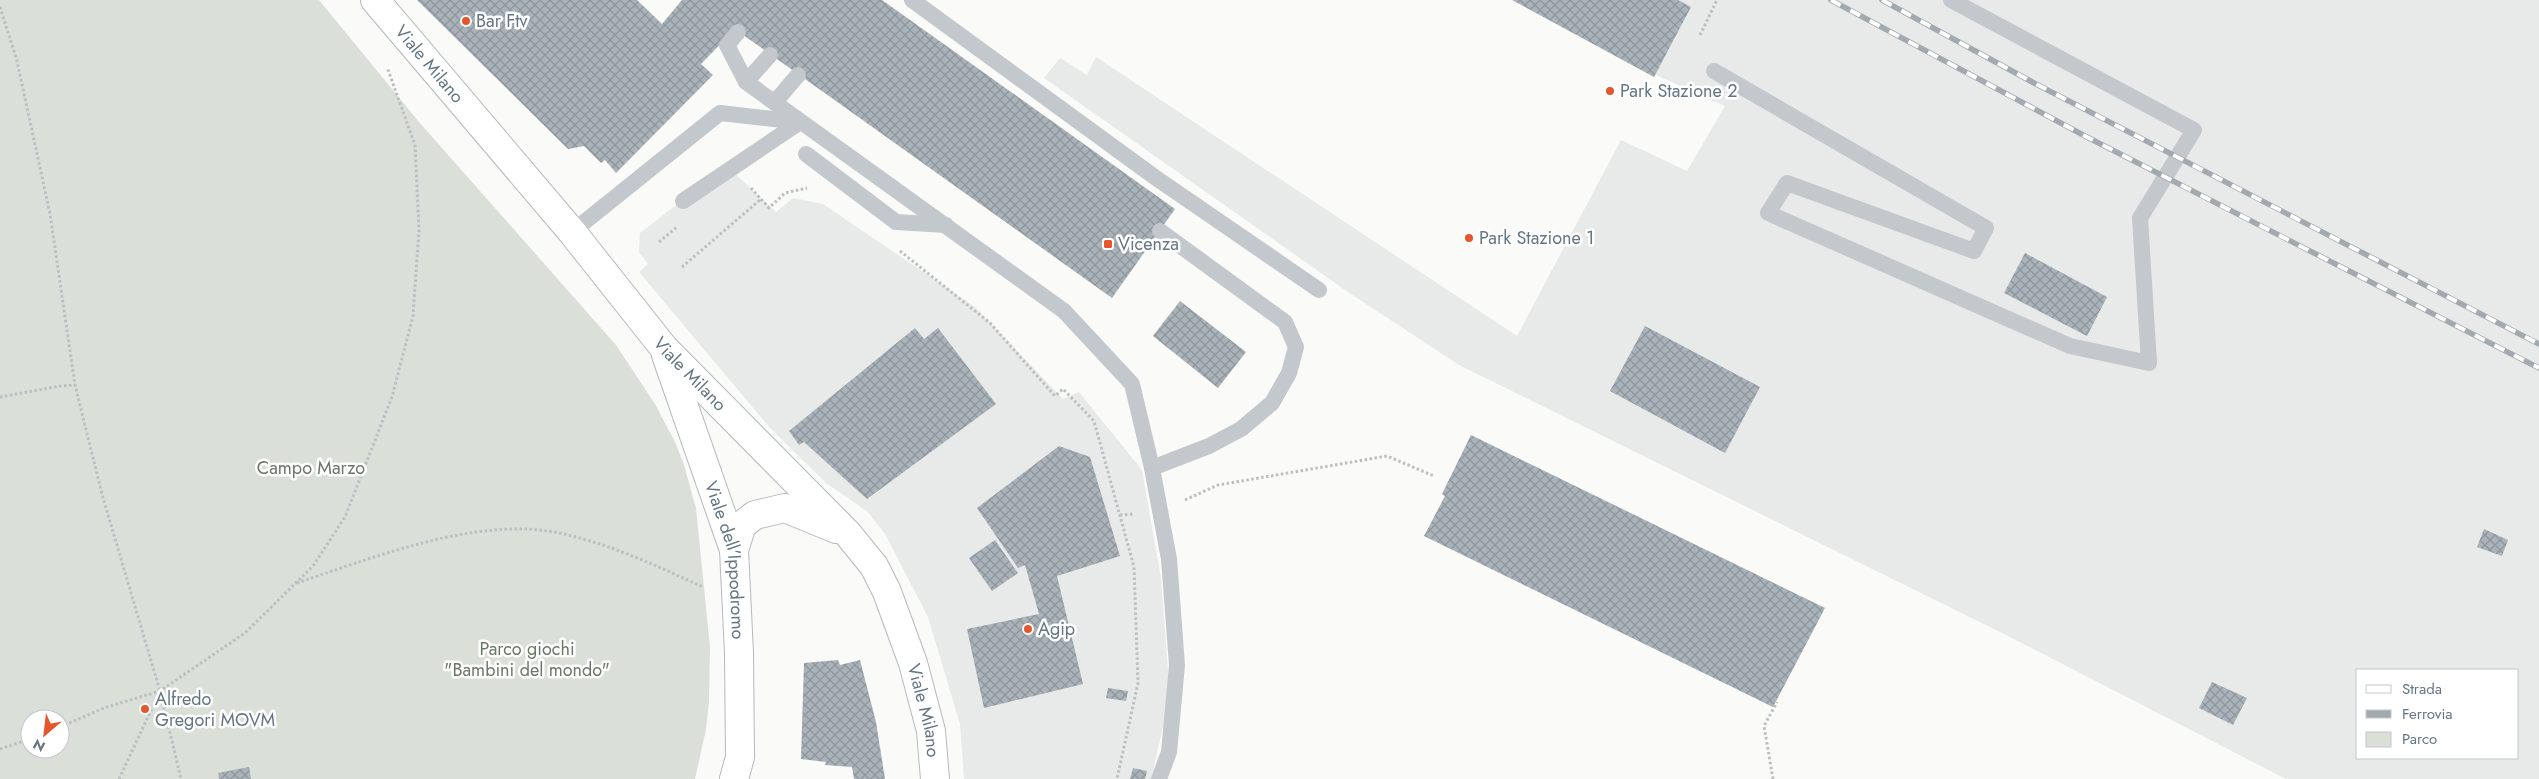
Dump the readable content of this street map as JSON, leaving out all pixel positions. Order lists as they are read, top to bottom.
{
  "streets": {
    "main road": ["Viale Milano", "Viale dell'Ippodromo"]
  },
  "crossings": [
    ["Viale Milano", "Viale dell'Ippodromo"]
  ],
  "parks": ["Campo Marzo", "Parco giochi \"Bambini del mondo\""],
  "places": {
    "other": [
      "Bar Ftv",
      "Park Stazione 2",
      "Park Stazione 1",
      "Agip",
      "Alfredo Gregori MOVM"
    ],
    "transit": ["Vicenza"]
  },
  "legend": ["Strada", "Ferrovia", "Parco"],
  "north": "bottom left"
}
